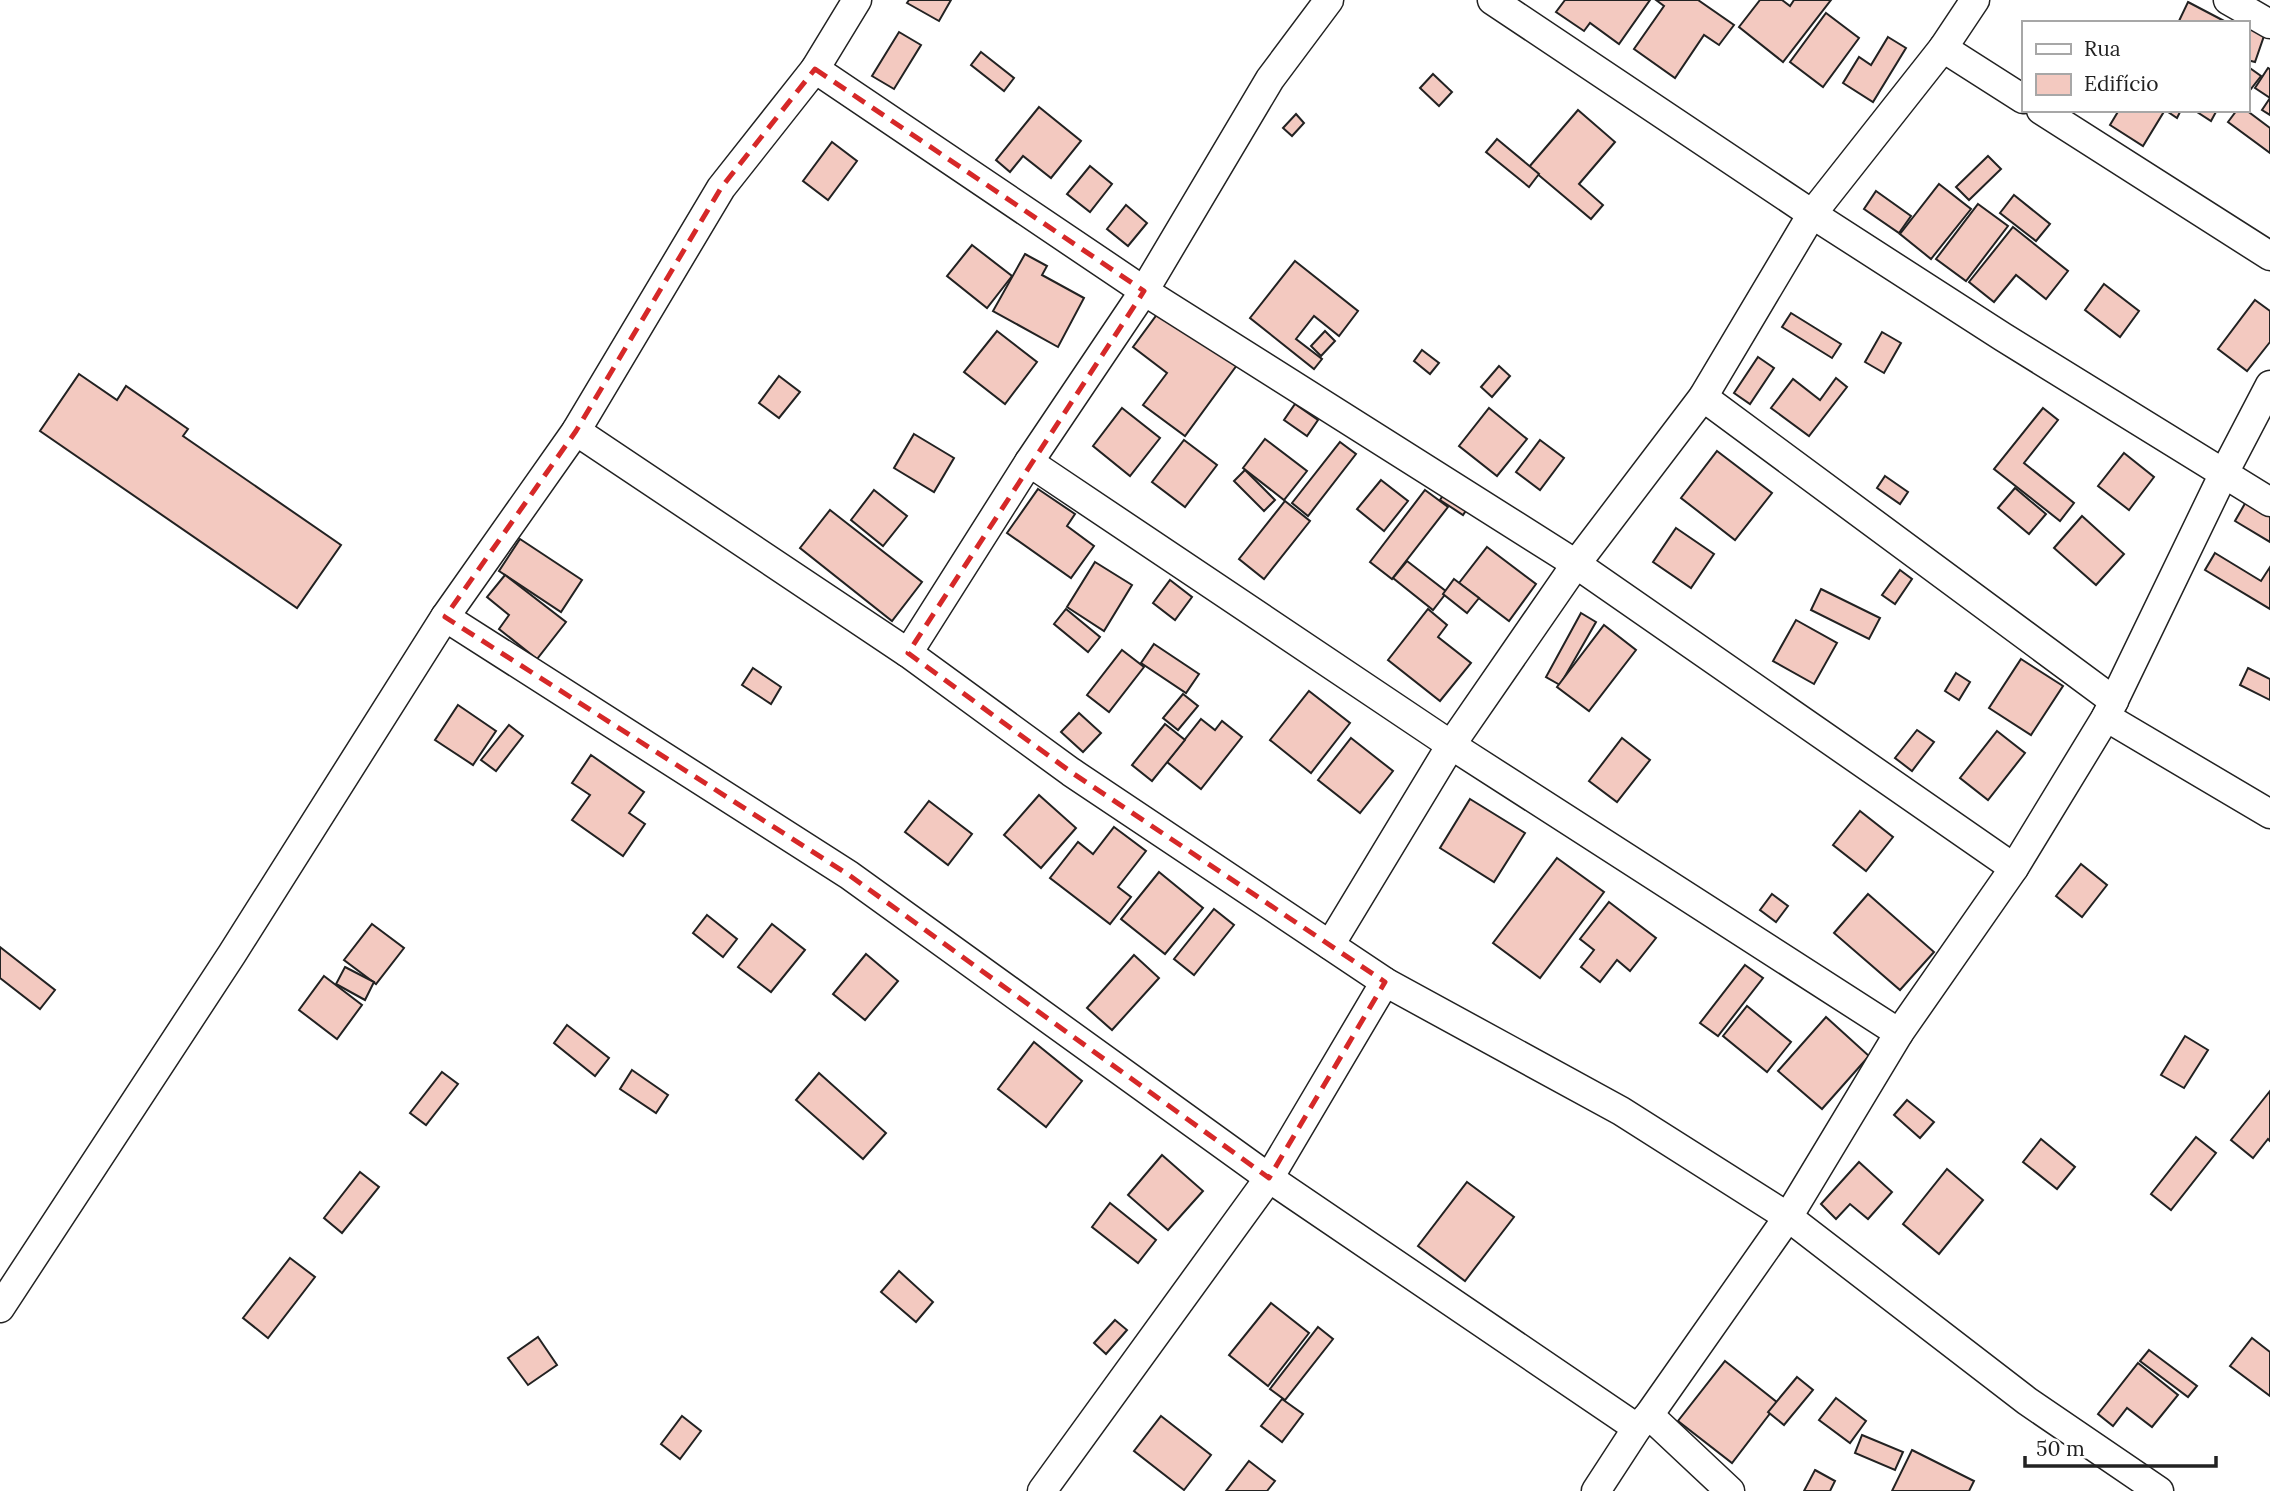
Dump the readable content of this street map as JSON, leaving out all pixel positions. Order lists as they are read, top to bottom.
{
  "legend": ["Rua", "Edifício"],
  "scale_bar": "50 m"
}
